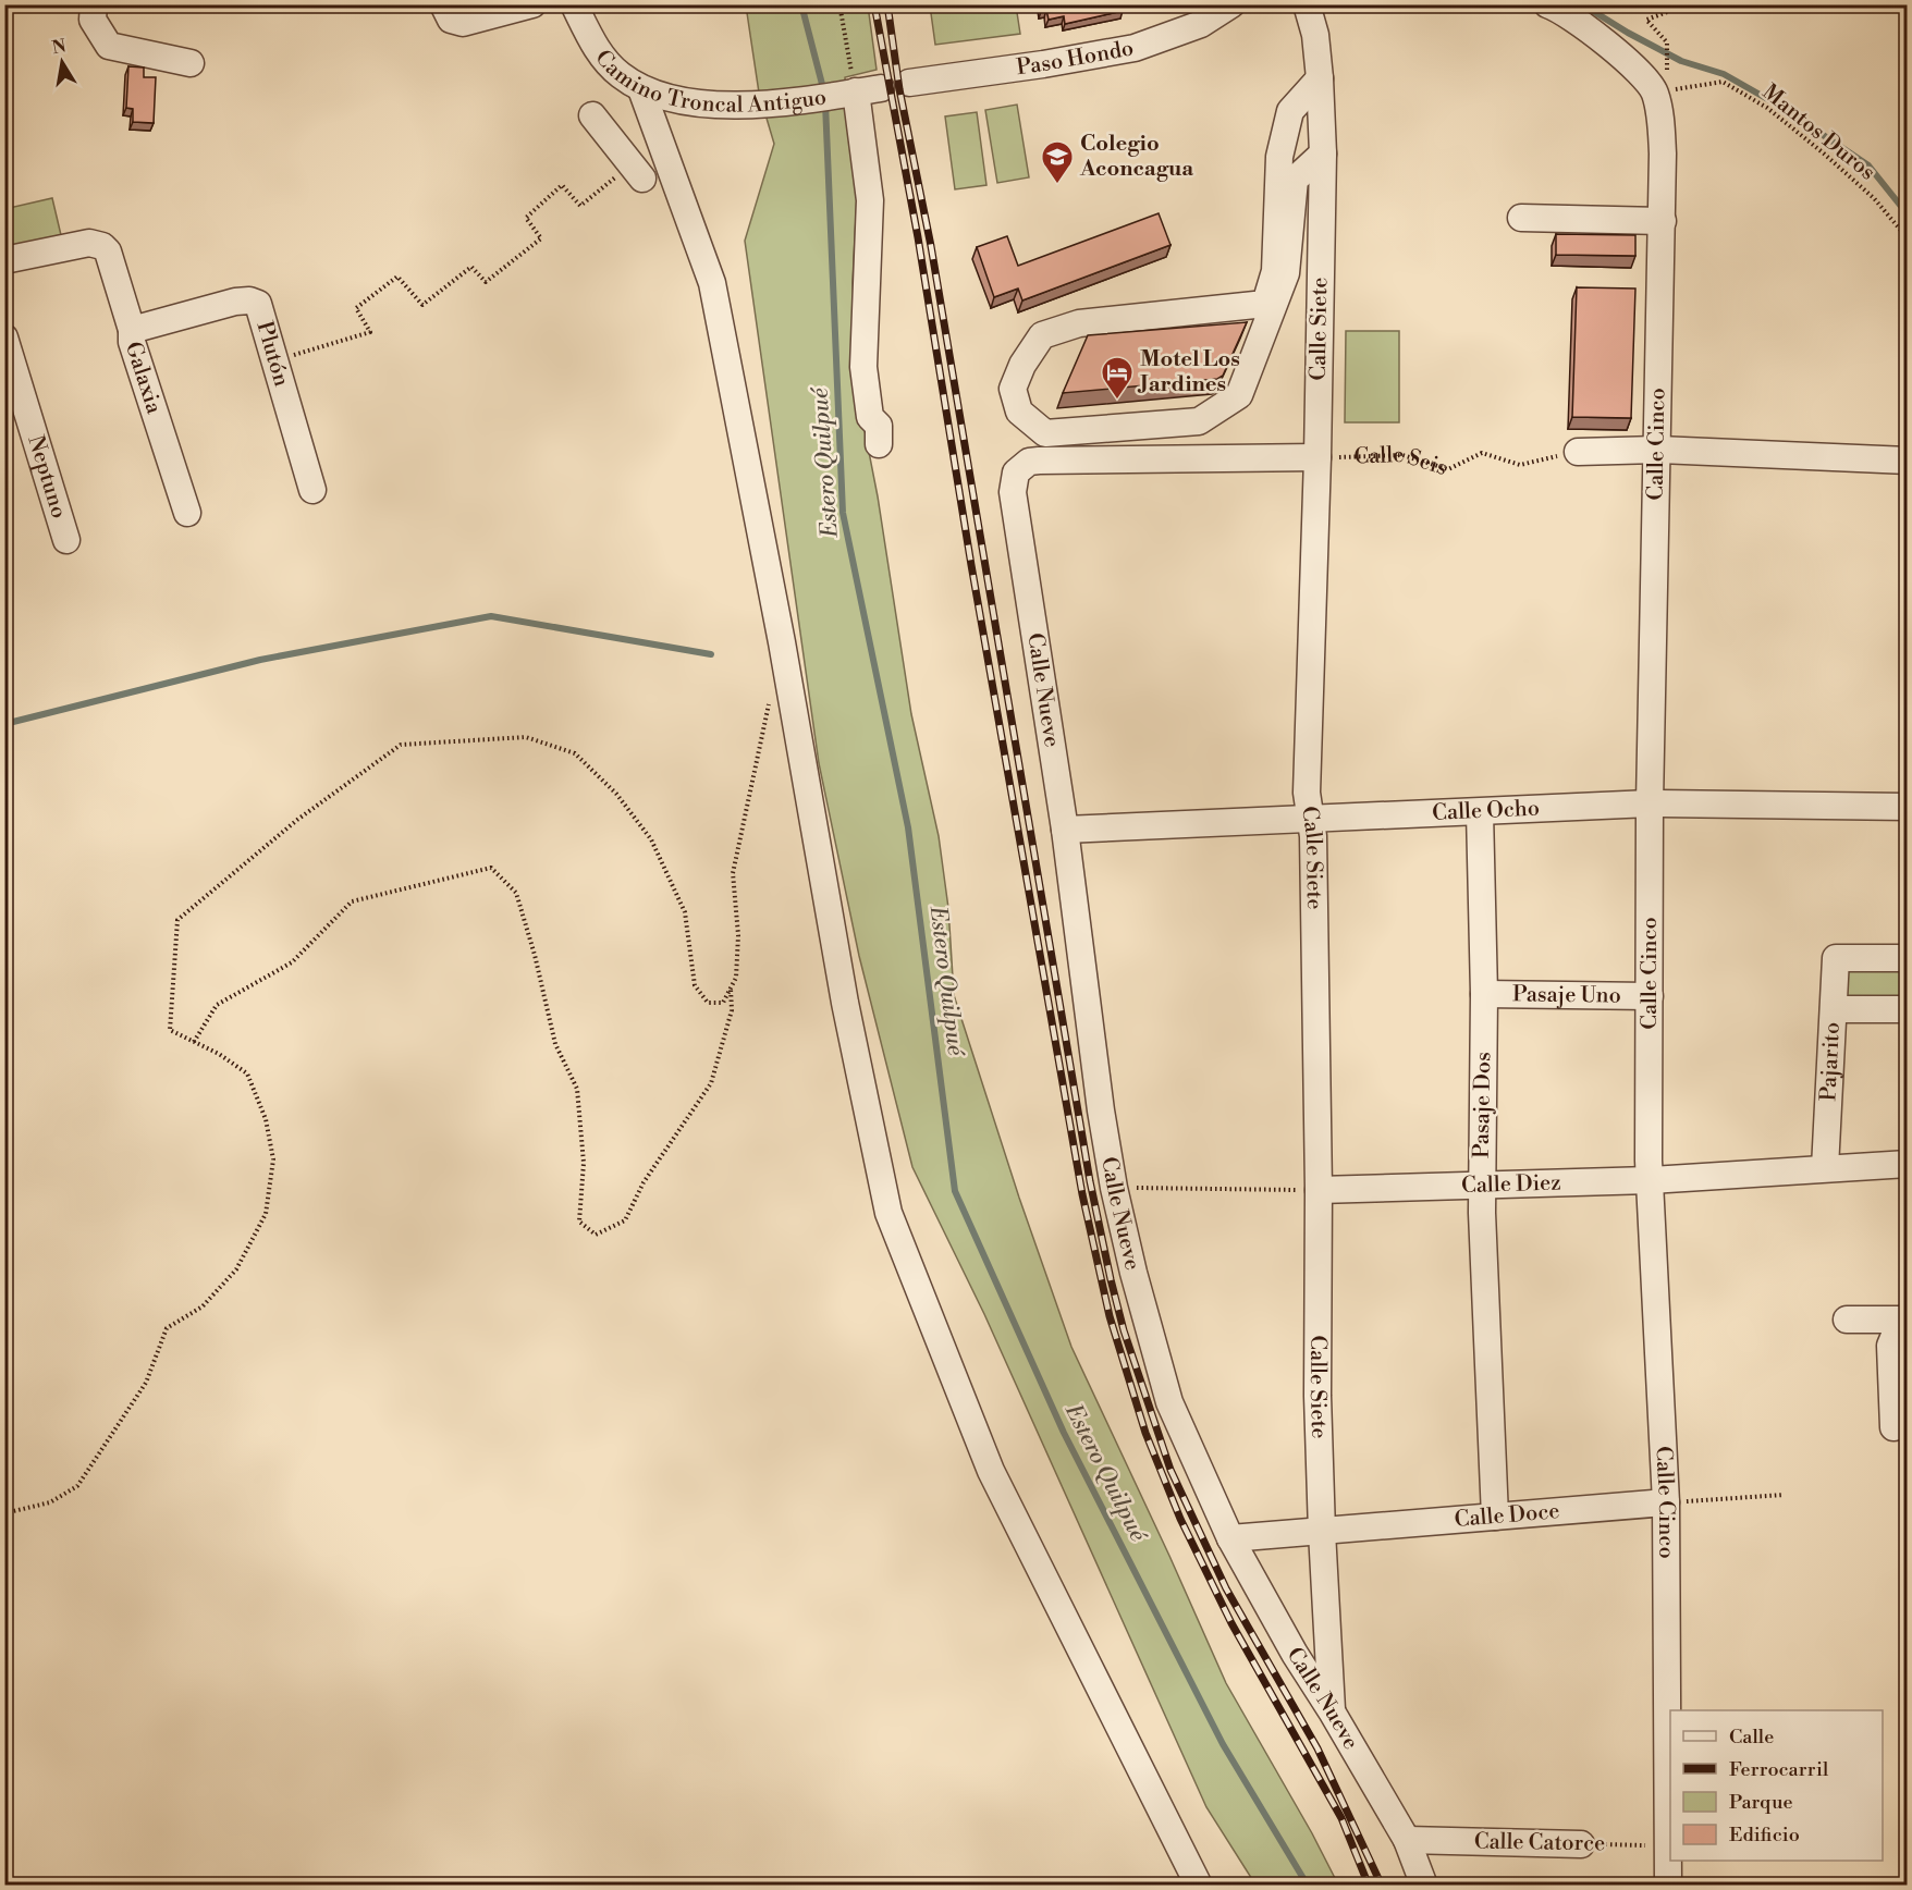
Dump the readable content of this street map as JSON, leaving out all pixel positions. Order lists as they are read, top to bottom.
{
  "streets": {
    "street": [
      "Paso Hondo",
      "Camino Troncal Antiguo",
      "Calle Siete",
      "Plutón",
      "Galaxia",
      "Calle Cinco",
      "Neptuno",
      "Calle Nueve",
      "Calle Ocho",
      "Pasaje Uno",
      "Pajarito",
      "Pasaje Dos",
      "Calle Diez",
      "Calle Doce",
      "Calle Catorce"
    ],
    "path": ["Mantos Duros", "Calle Seis"]
  },
  "crossings": [
    ["Mantos Duros", "Calle Cinco"],
    ["Calle Siete", "Calle Seis"],
    ["Calle Siete", "Calle Nueve"],
    ["Calle Siete", "Calle Ocho"],
    ["Calle Siete", "Calle Diez"],
    ["Calle Siete", "Calle Doce"],
    ["Plutón", "Galaxia"],
    ["Calle Cinco", "Calle Ocho"],
    ["Calle Cinco", "Pasaje Uno"],
    ["Calle Cinco", "Calle Diez"],
    ["Calle Cinco", "Calle Doce"],
    ["Calle Cinco", "Calle Catorce"],
    ["Calle Seis", "Calle Nueve"],
    ["Calle Nueve", "Calle Ocho"],
    ["Calle Nueve", "Calle Doce"],
    ["Calle Nueve", "Calle Catorce"],
    ["Calle Ocho", "Pasaje Dos"],
    ["Pasaje Uno", "Pasaje Dos"],
    ["Pajarito", "Calle Diez"],
    ["Pasaje Dos", "Calle Diez"],
    ["Pasaje Dos", "Calle Doce"]
  ],
  "water": ["Estero Quilpué"],
  "places": {
    "school or university": ["Colegio Aconcagua"],
    "hotel": ["Motel Los Jardines"]
  },
  "legend": [
    "Calle",
    "Ferrocarril",
    "Parque",
    "Edificio"
  ],
  "north": "top"
}
